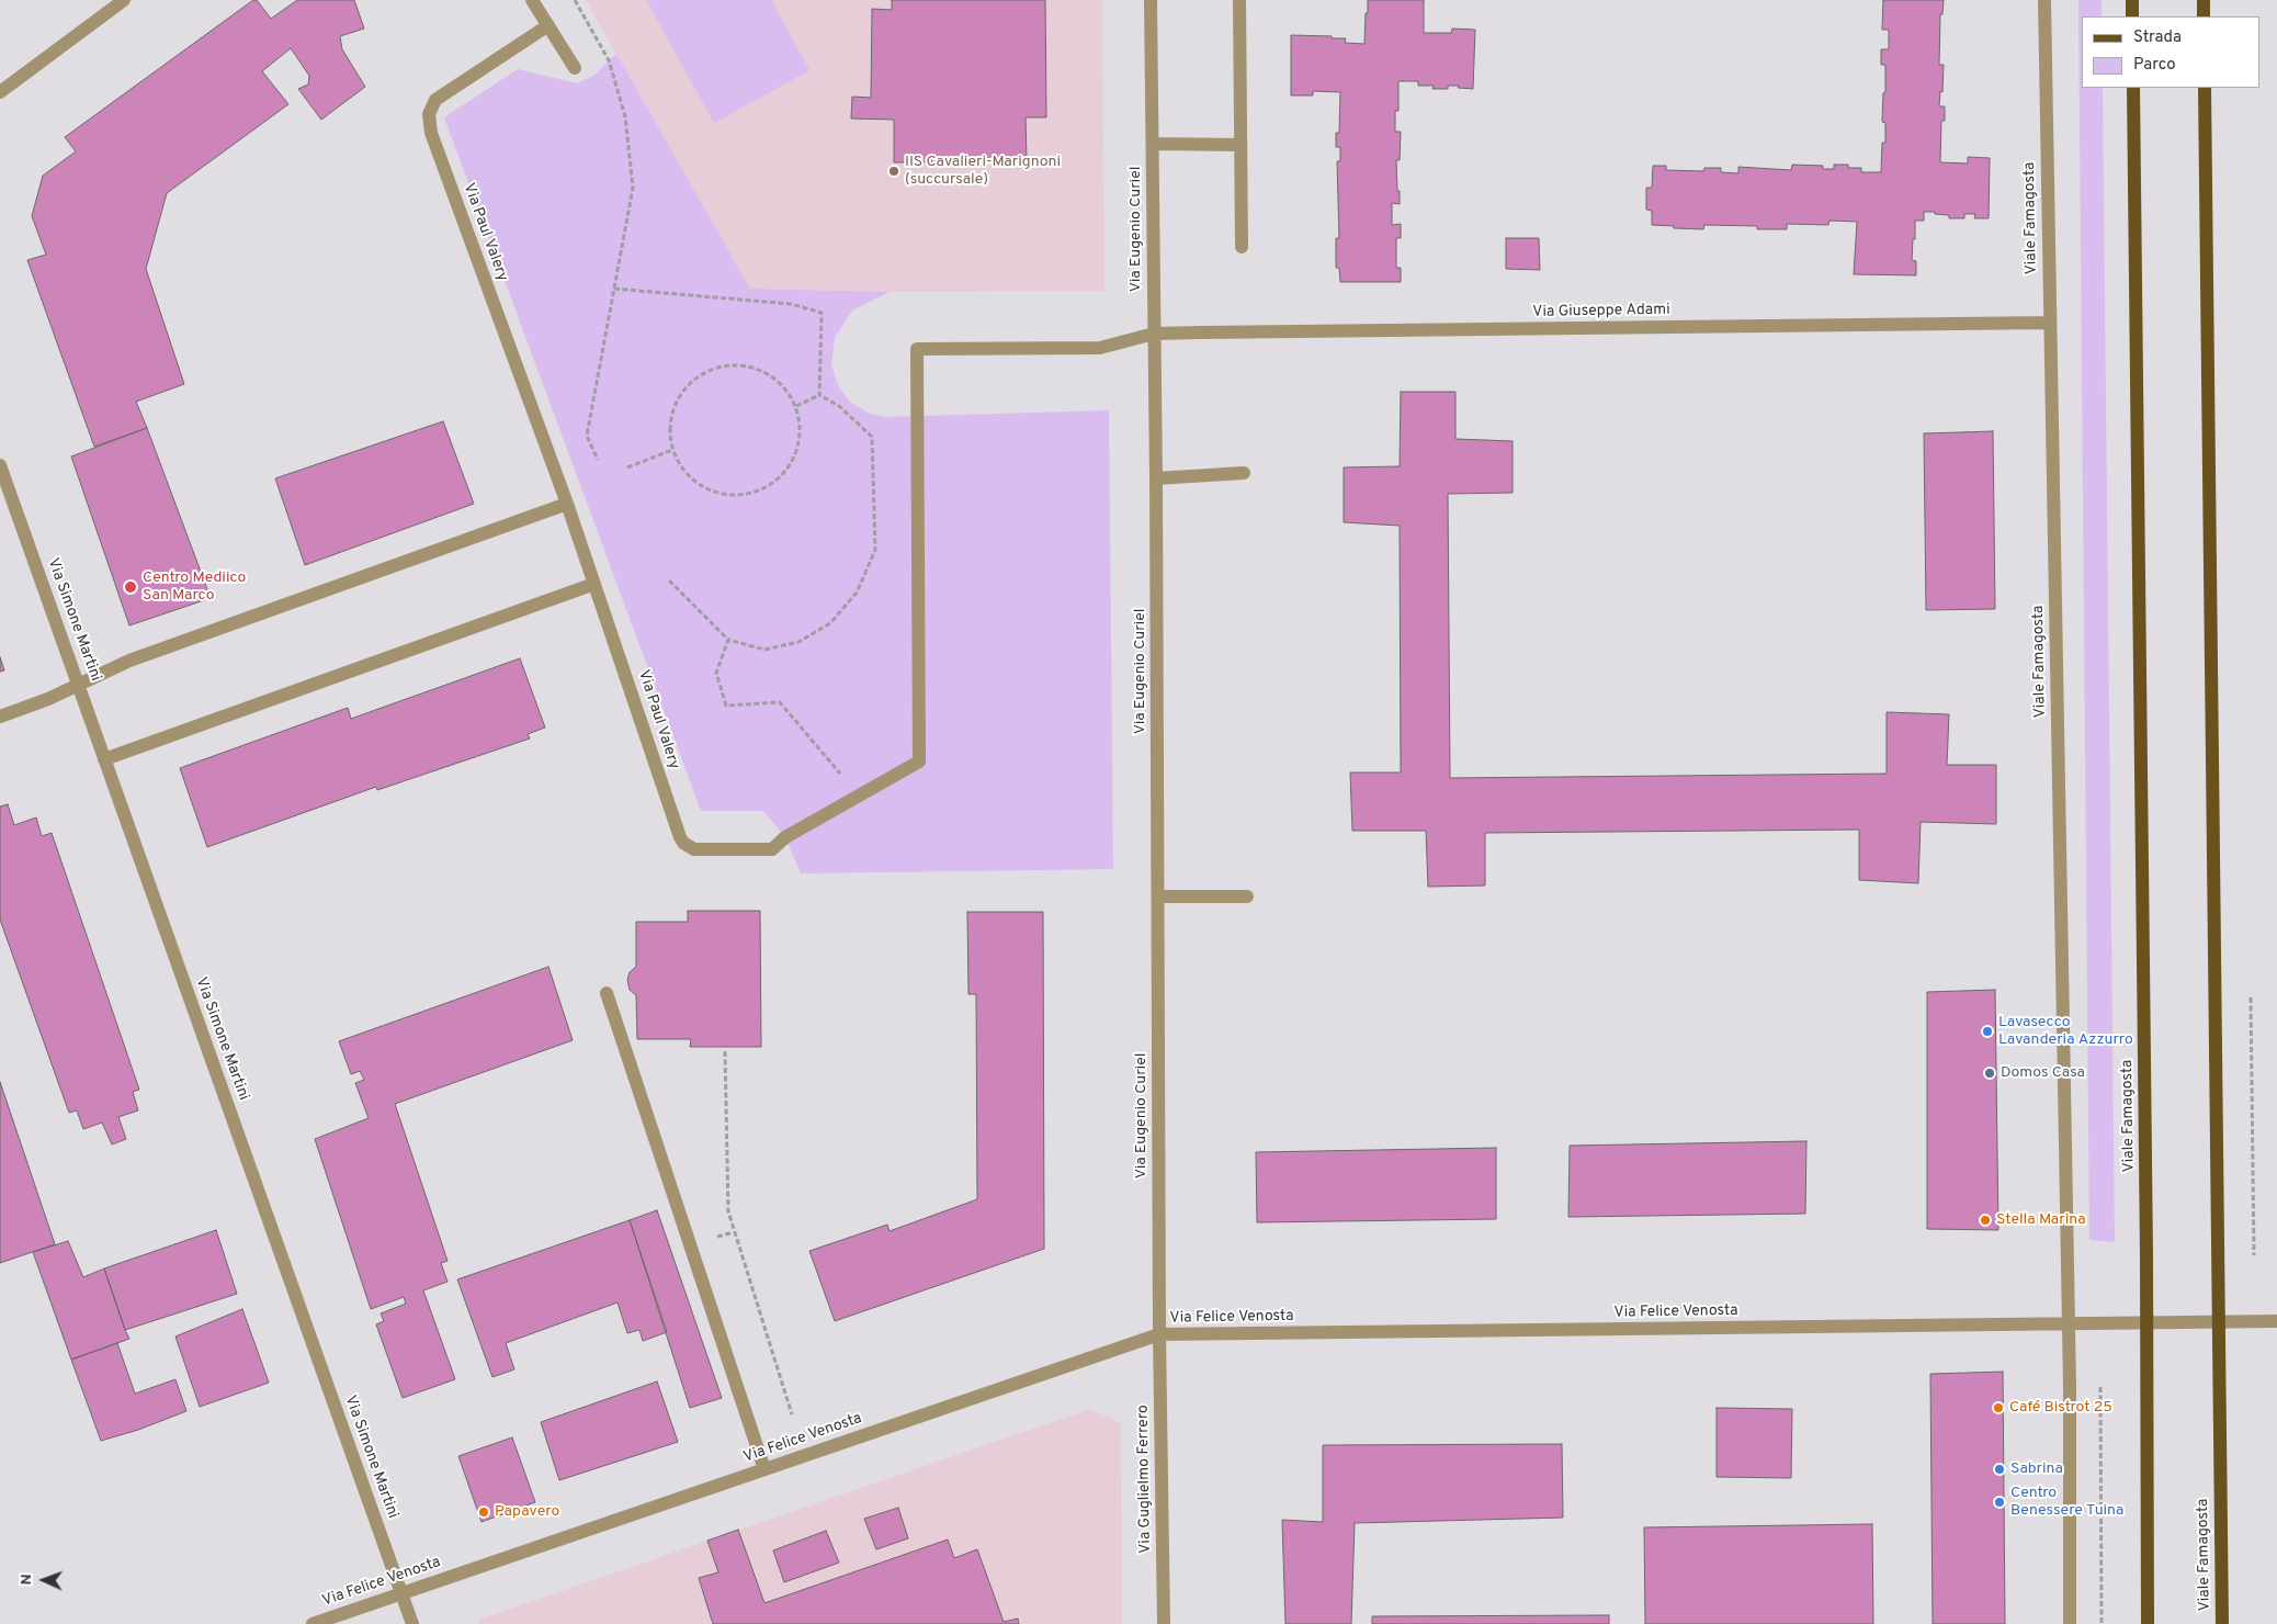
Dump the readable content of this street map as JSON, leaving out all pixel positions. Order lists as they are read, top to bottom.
{
  "streets": {
    "main road": ["Viale Famagosta"],
    "street": [
      "Via Eugenio Curiel",
      "Via Paul Valery",
      "Via Giuseppe Adami",
      "Via Simone Martini",
      "Via Felice Venosta",
      "Via Guglielmo Ferrero"
    ]
  },
  "crossings": [
    ["Viale Famagosta", "Via Giuseppe Adami"],
    ["Viale Famagosta", "Via Felice Venosta"],
    ["Via Eugenio Curiel", "Via Paul Valery"],
    ["Via Eugenio Curiel", "Via Giuseppe Adami"],
    ["Via Eugenio Curiel", "Via Felice Venosta"],
    ["Via Eugenio Curiel", "Via Guglielmo Ferrero"],
    ["Via Paul Valery", "Via Giuseppe Adami"],
    ["Via Simone Martini", "Via Felice Venosta"],
    ["Via Felice Venosta", "Via Guglielmo Ferrero"]
  ],
  "places": [
    "IIS Cavalieri-Marignoni (succursale)",
    "Centro Mediico San Marco",
    "Lavasecco Lavanderia Azzurro",
    "Domos Casa",
    "Stella Marina",
    "Café Bistrot 25",
    "Sabrina",
    "Centro Benessere Tuina",
    "Papavero"
  ],
  "legend": ["Strada", "Parco"],
  "north": "left"
}
